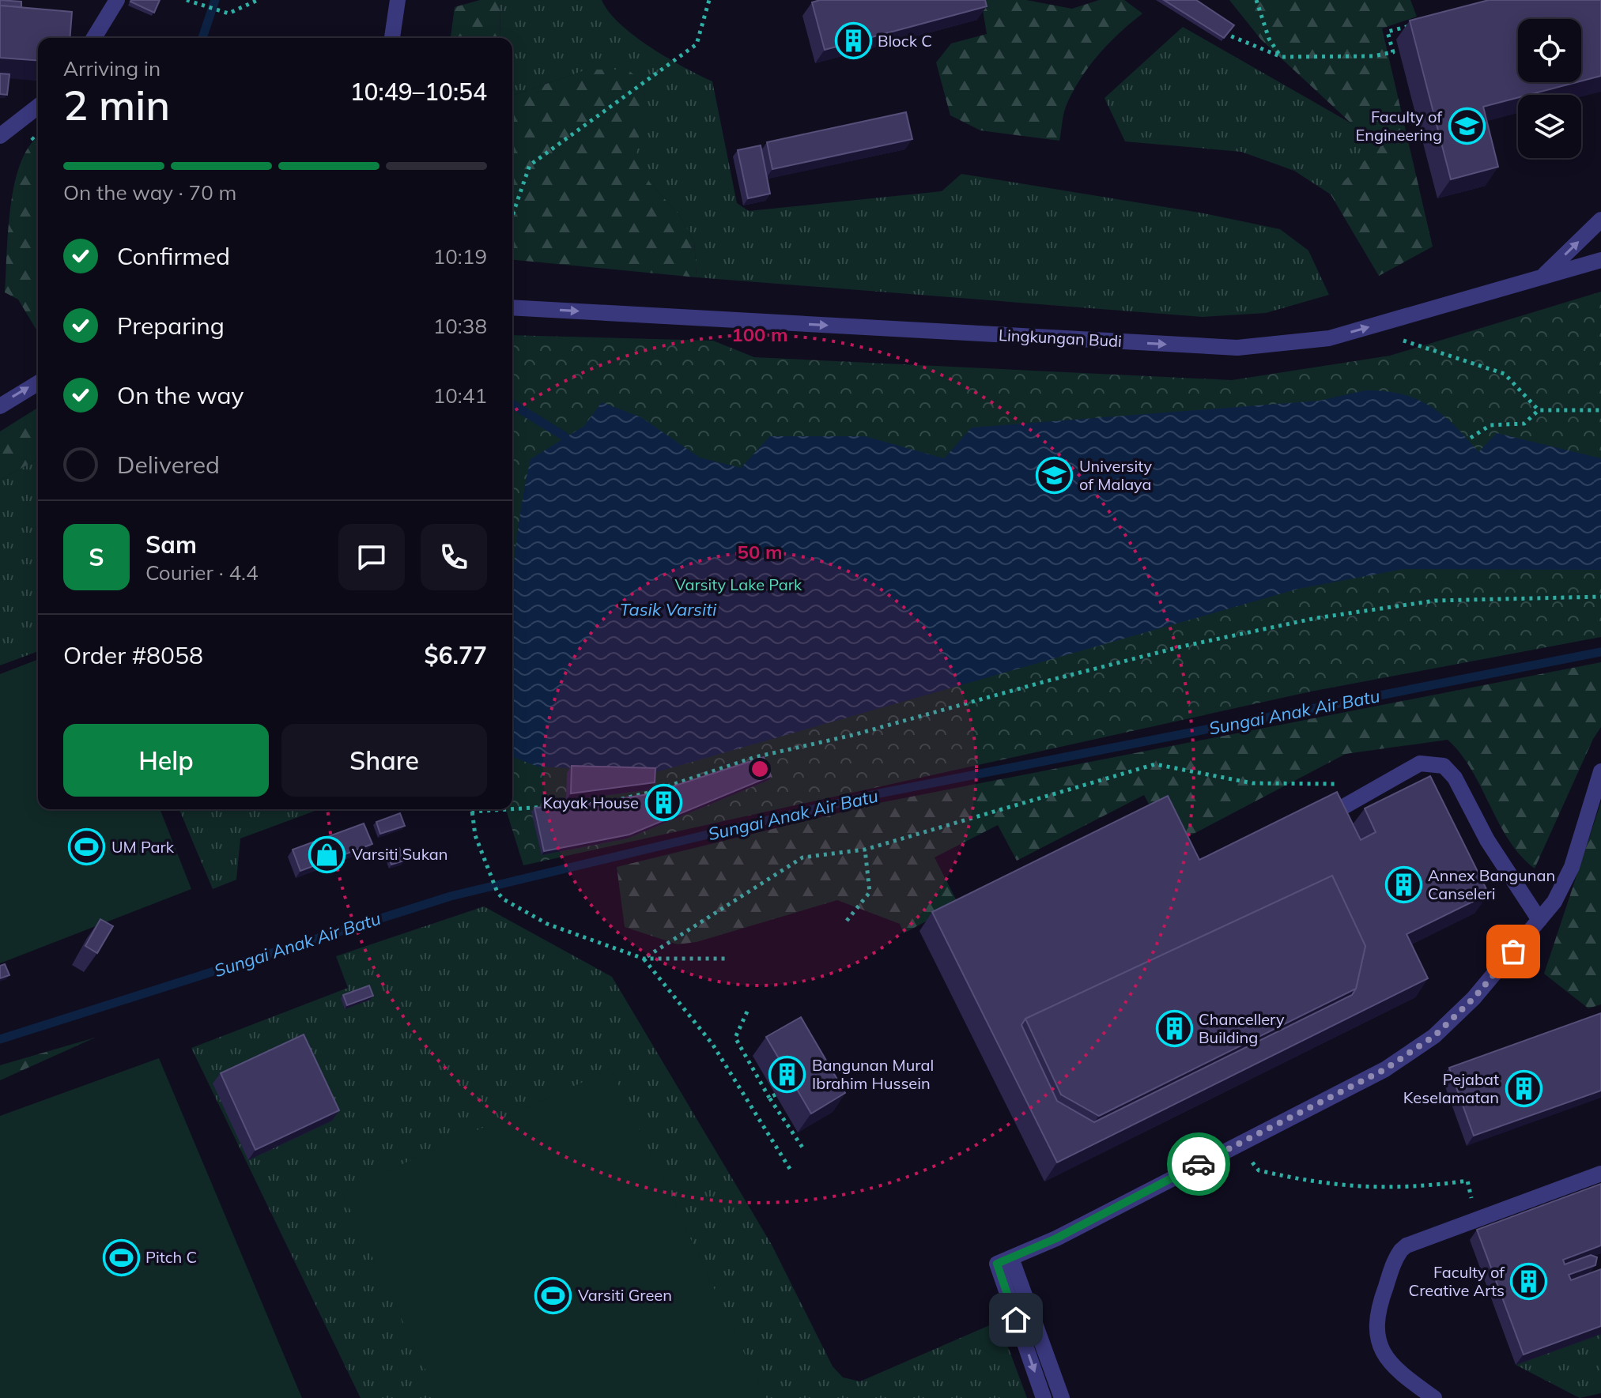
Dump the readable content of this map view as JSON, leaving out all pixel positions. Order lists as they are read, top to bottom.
{
  "streets": {
    "street": ["Lingkungan Budi"]
  },
  "one_way": ["Lingkungan Budi"],
  "water": ["Tasik Varsiti", "Sungai Anak Air Batu"],
  "parks": ["Varsity Lake Park"],
  "places": {
    "building": [
      "Block C",
      "Kayak House",
      "Annex Bangunan Canseleri",
      "Chancellery Building",
      "Bangunan Mural Ibrahim Hussein",
      "Pejabat Keselamatan",
      "Faculty of Creative Arts"
    ],
    "school or university": ["Faculty of Engineering", "University of Malaya"],
    "sports": ["UM Park", "Pitch C", "Varsiti Green"],
    "shop": ["Varsiti Sukan"]
  },
  "page": {
    "heading": ["2 min", "Arriving in", "10:49–10:54"],
    "panel": [
      "Sam",
      "Courier · 4.4",
      "Order #8058",
      "$6.77"
    ],
    "bar": "On the way · 70 m",
    "list": [
      ["Confirmed", "10:19"],
      ["Preparing", "10:38"],
      ["On the way", "10:41"],
      "Delivered"
    ],
    "round": "S",
    "buttons": ["Help", "Share"]
  },
  "rings": ["100 m", "50 m"]
}
